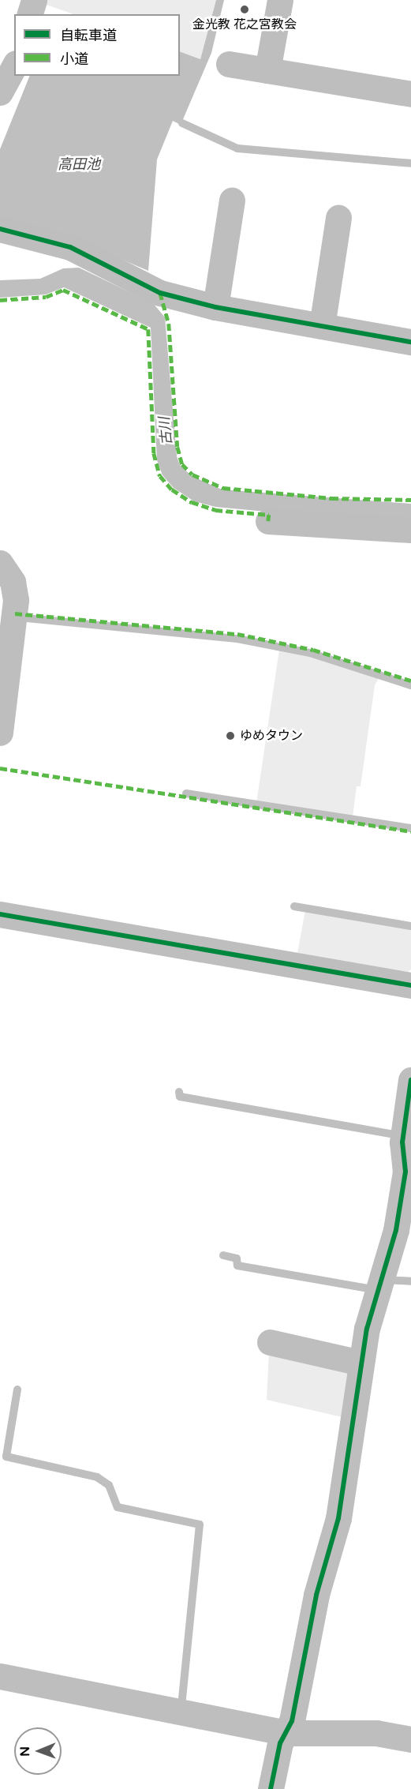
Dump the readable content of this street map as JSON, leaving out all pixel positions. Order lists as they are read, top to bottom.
{
  "water": ["高田池", "古川"],
  "places": ["金光教 花之宮教会", "ゆめタウン"],
  "legend": ["自転車道", "小道"],
  "north": "left"
}
